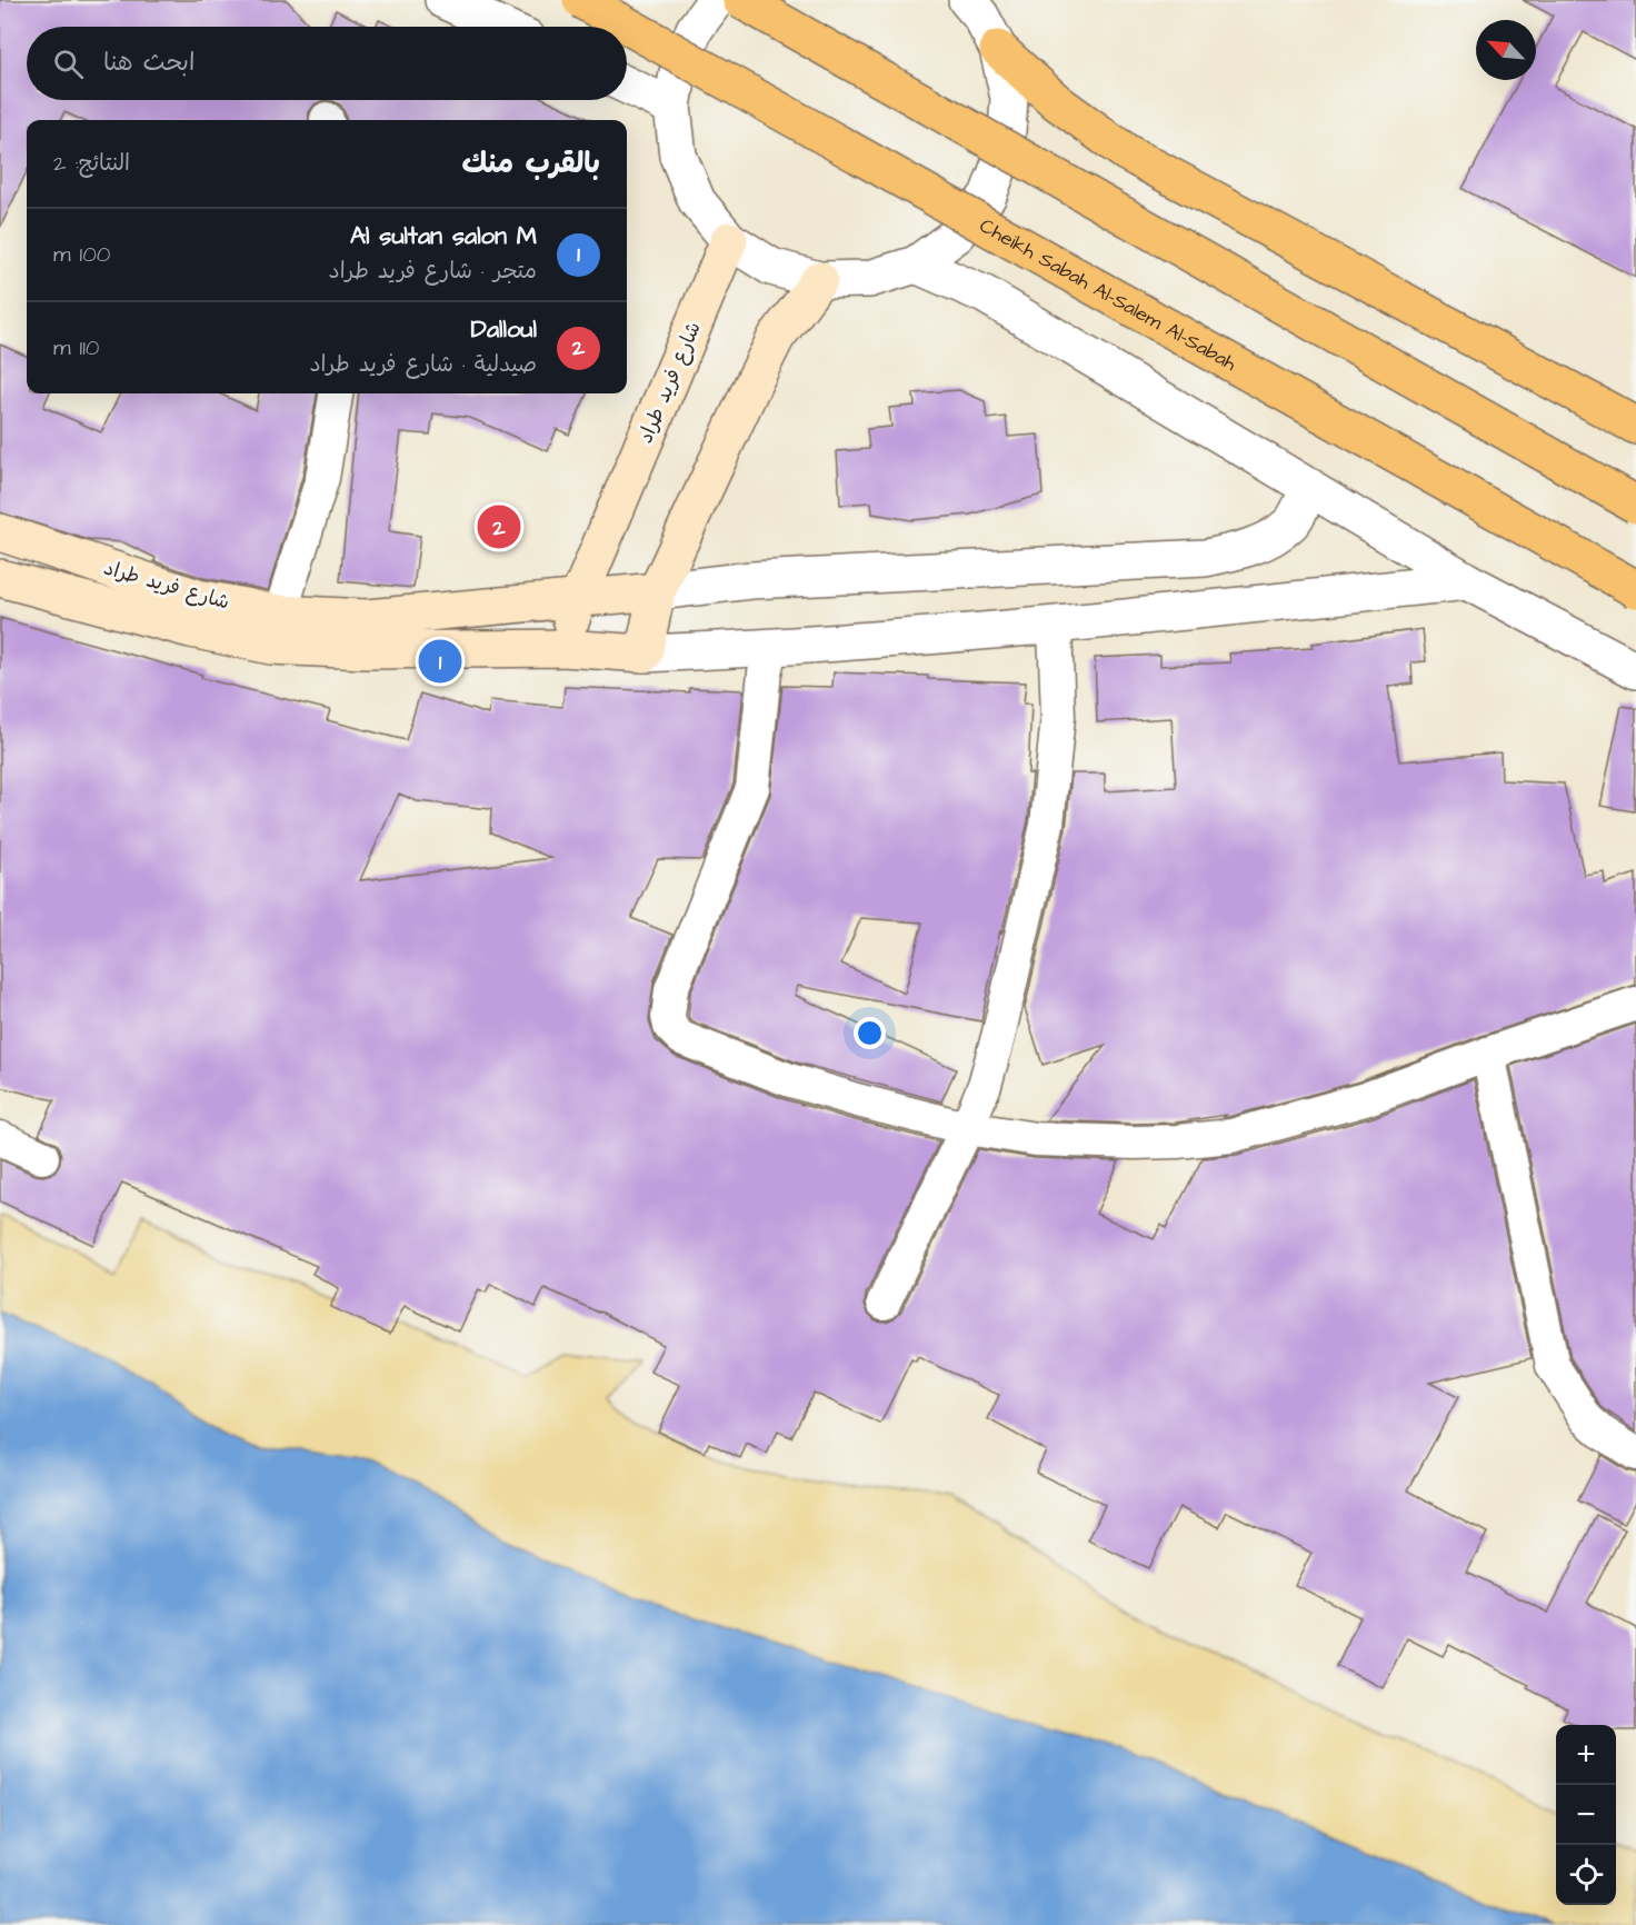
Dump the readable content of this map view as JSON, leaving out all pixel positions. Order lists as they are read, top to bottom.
{
  "streets": {
    "highway": ["Cheikh Sabah Al-Salem Al-Sabah"],
    "main road": ["شارع فريد طراد"]
  },
  "north": "top left",
  "page": {
    "search": "ابحث هنا",
    "heading": ["بالقرب منك", "النتائج: 2"],
    "list": [
      {
        "mark": "1",
        "name": "Al sultan salon M",
        "note": "متجر · شارع فريد طراد",
        "value": "100 m"
      },
      {
        "mark": "2",
        "name": "Dalloul",
        "note": "صيدلية · شارع فريد طراد",
        "value": "110 m"
      }
    ],
    "pins": ["2", "1"],
    "map_buttons": ["+", "−"]
  }
}
